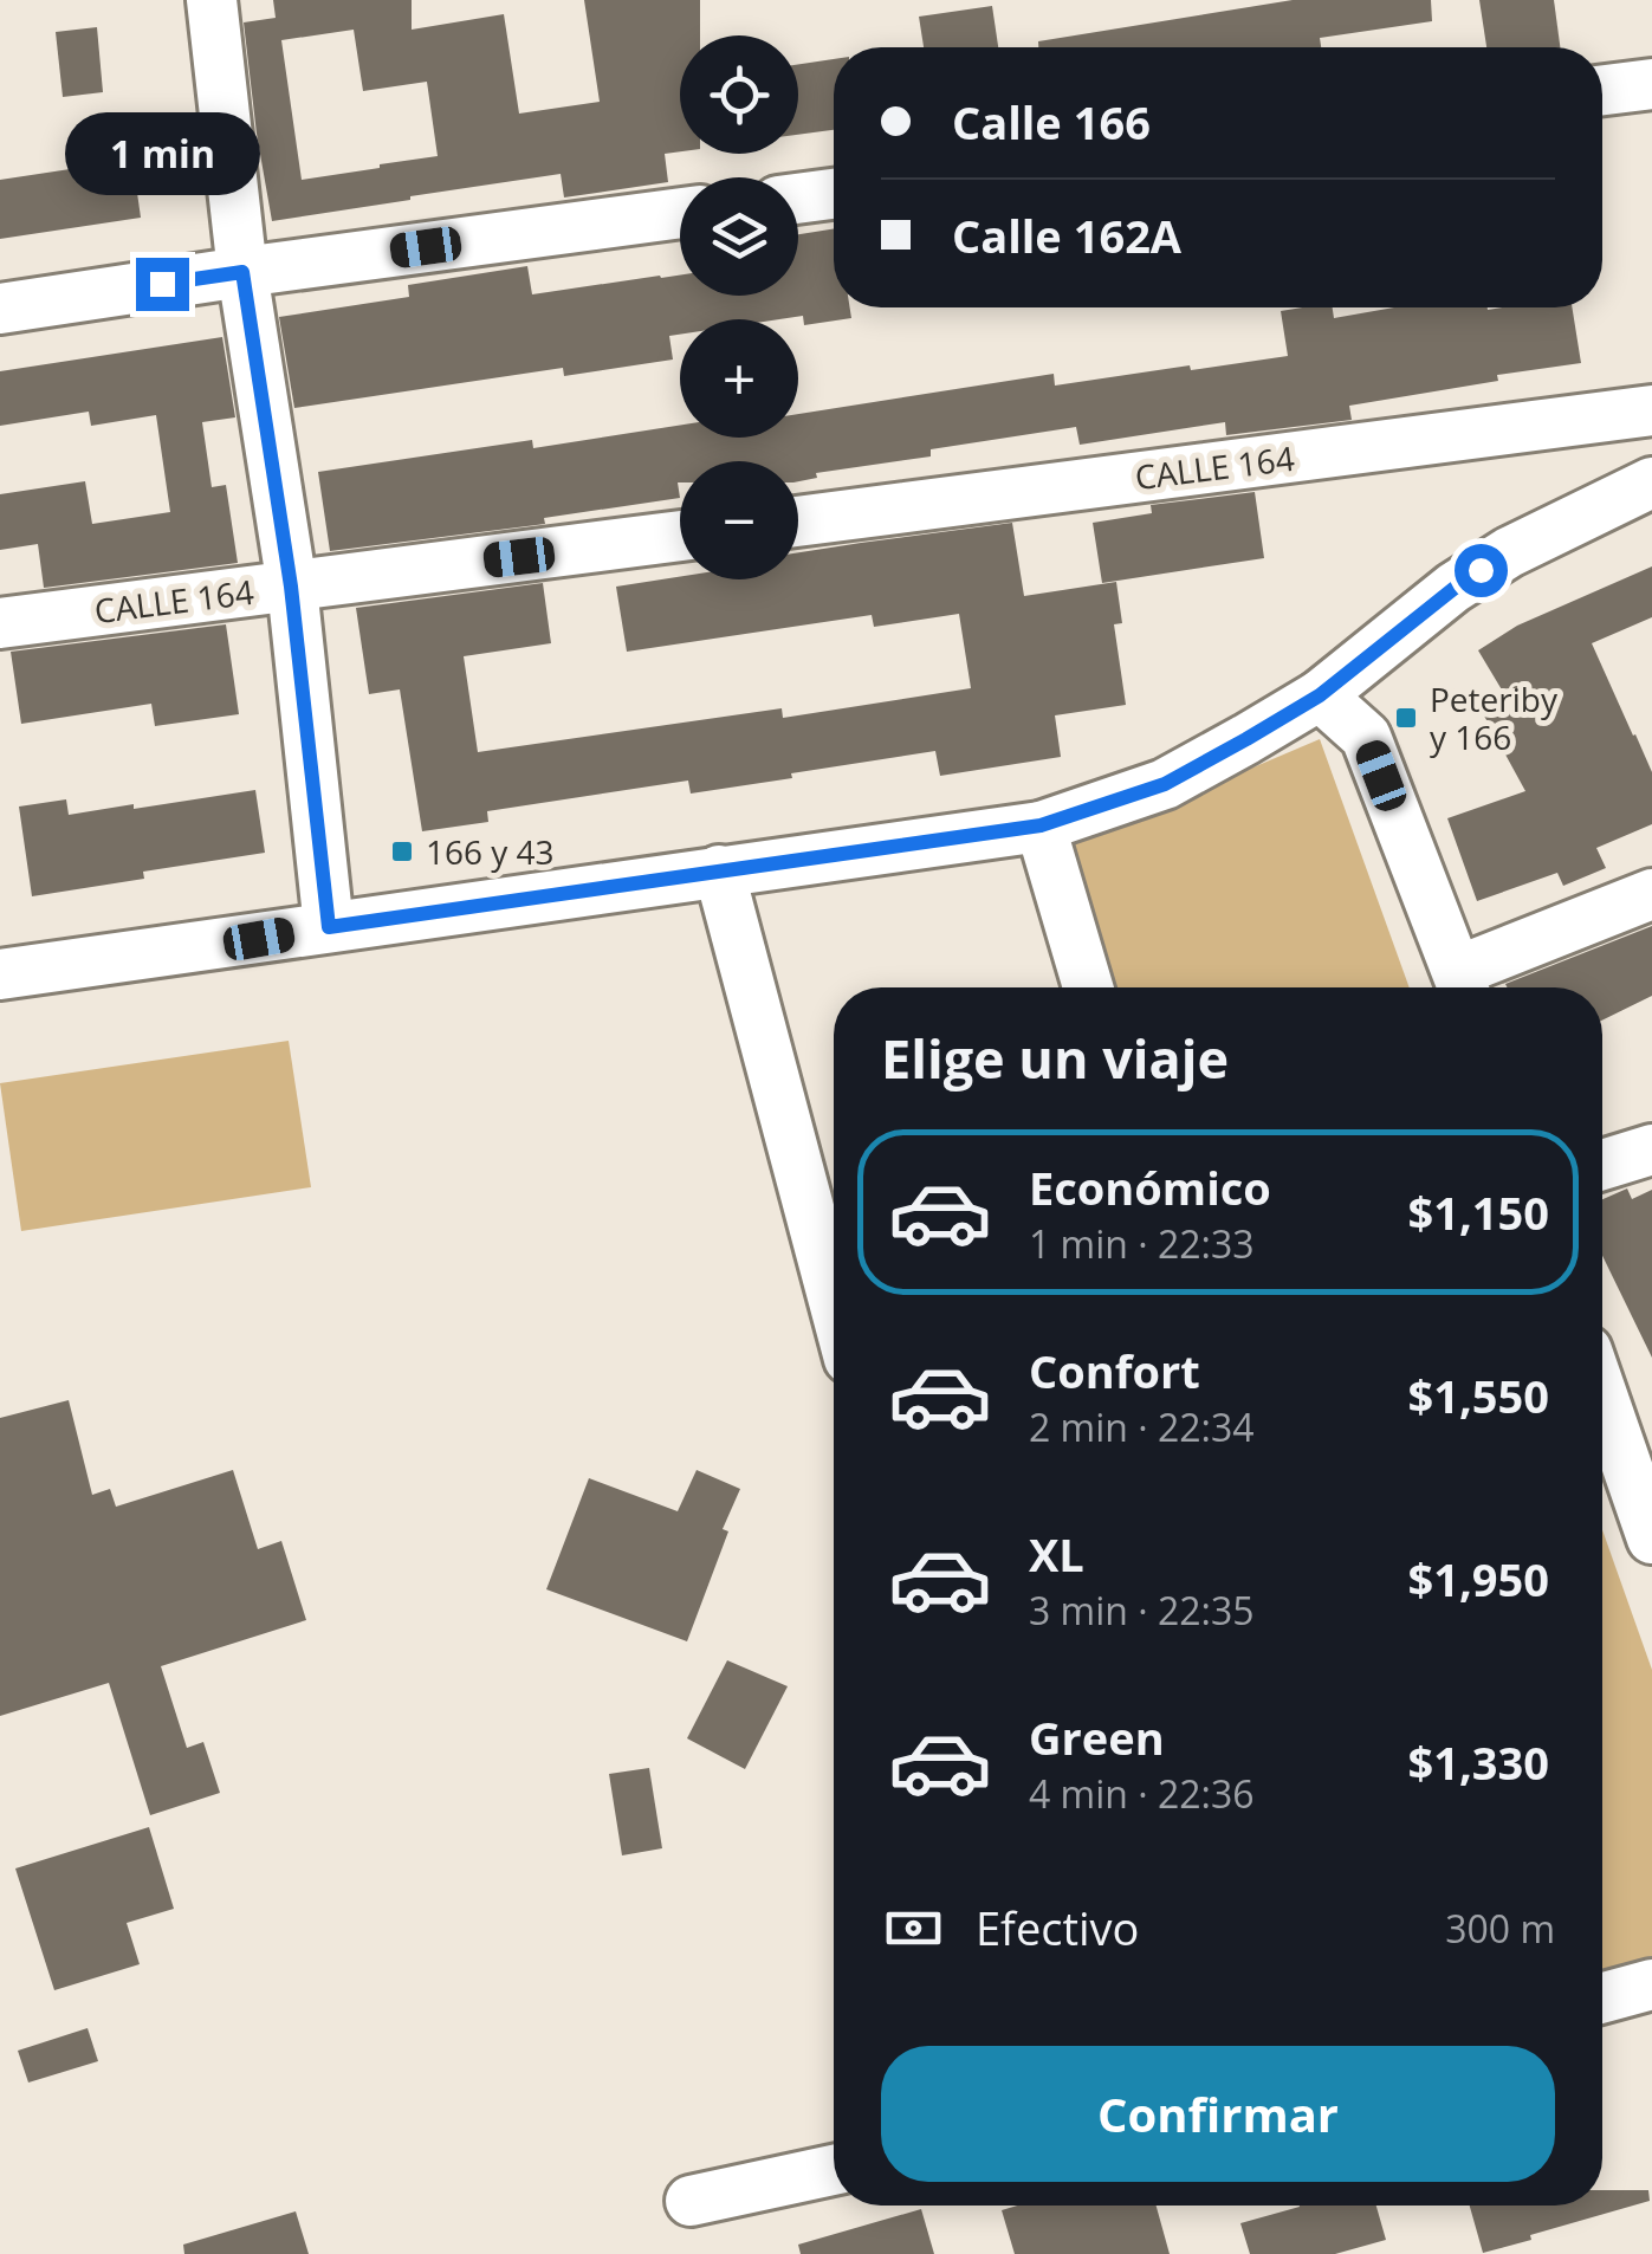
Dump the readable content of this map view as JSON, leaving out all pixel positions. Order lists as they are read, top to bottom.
{
  "streets": {
    "street": ["CALLE 164"]
  },
  "places": {
    "transit": ["Peteriby y 166", "166 y 43"]
  },
  "page": {
    "map_buttons": ["+", "−"],
    "banner": ["Calle 166", "Calle 162A"],
    "bubble": "1 min",
    "heading": "Elige un viaje",
    "list": [
      {
        "name": "Económico",
        "note": "1 min · 22:33",
        "value": "$1,150"
      },
      {
        "name": "Confort",
        "note": "2 min · 22:34",
        "value": "$1,550"
      },
      {
        "name": "XL",
        "note": "3 min · 22:35",
        "value": "$1,950"
      },
      {
        "name": "Green",
        "note": "4 min · 22:36",
        "value": "$1,330"
      }
    ],
    "pay": ["Efectivo", "300 m"],
    "buttons": "Confirmar"
  }
}
